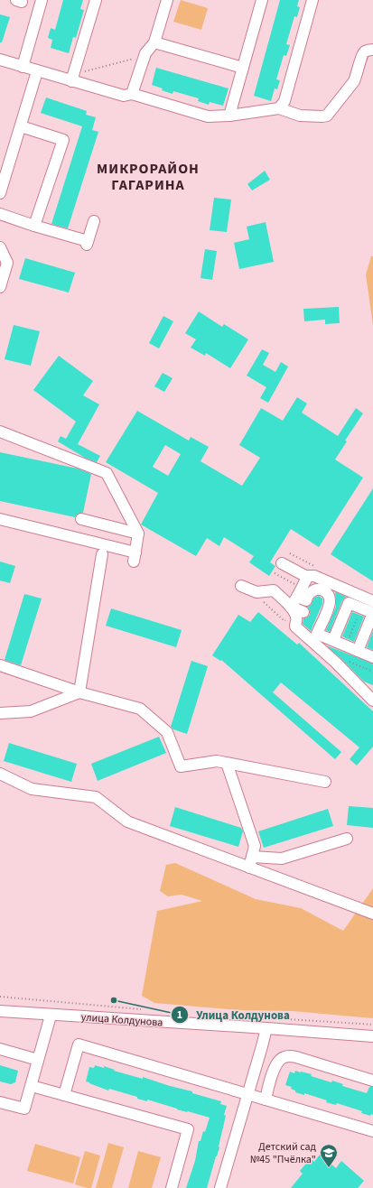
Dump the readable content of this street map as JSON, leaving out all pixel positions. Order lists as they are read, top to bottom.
{
  "streets": {
    "street": ["улица Колдунова"]
  },
  "districts": ["МИКРОРАЙОН ГАГАРИНА"],
  "places": {
    "other": ["Улица Колдунова"],
    "school or university": ["Детский сад №45 \"Пчёлка\""]
  }
}
